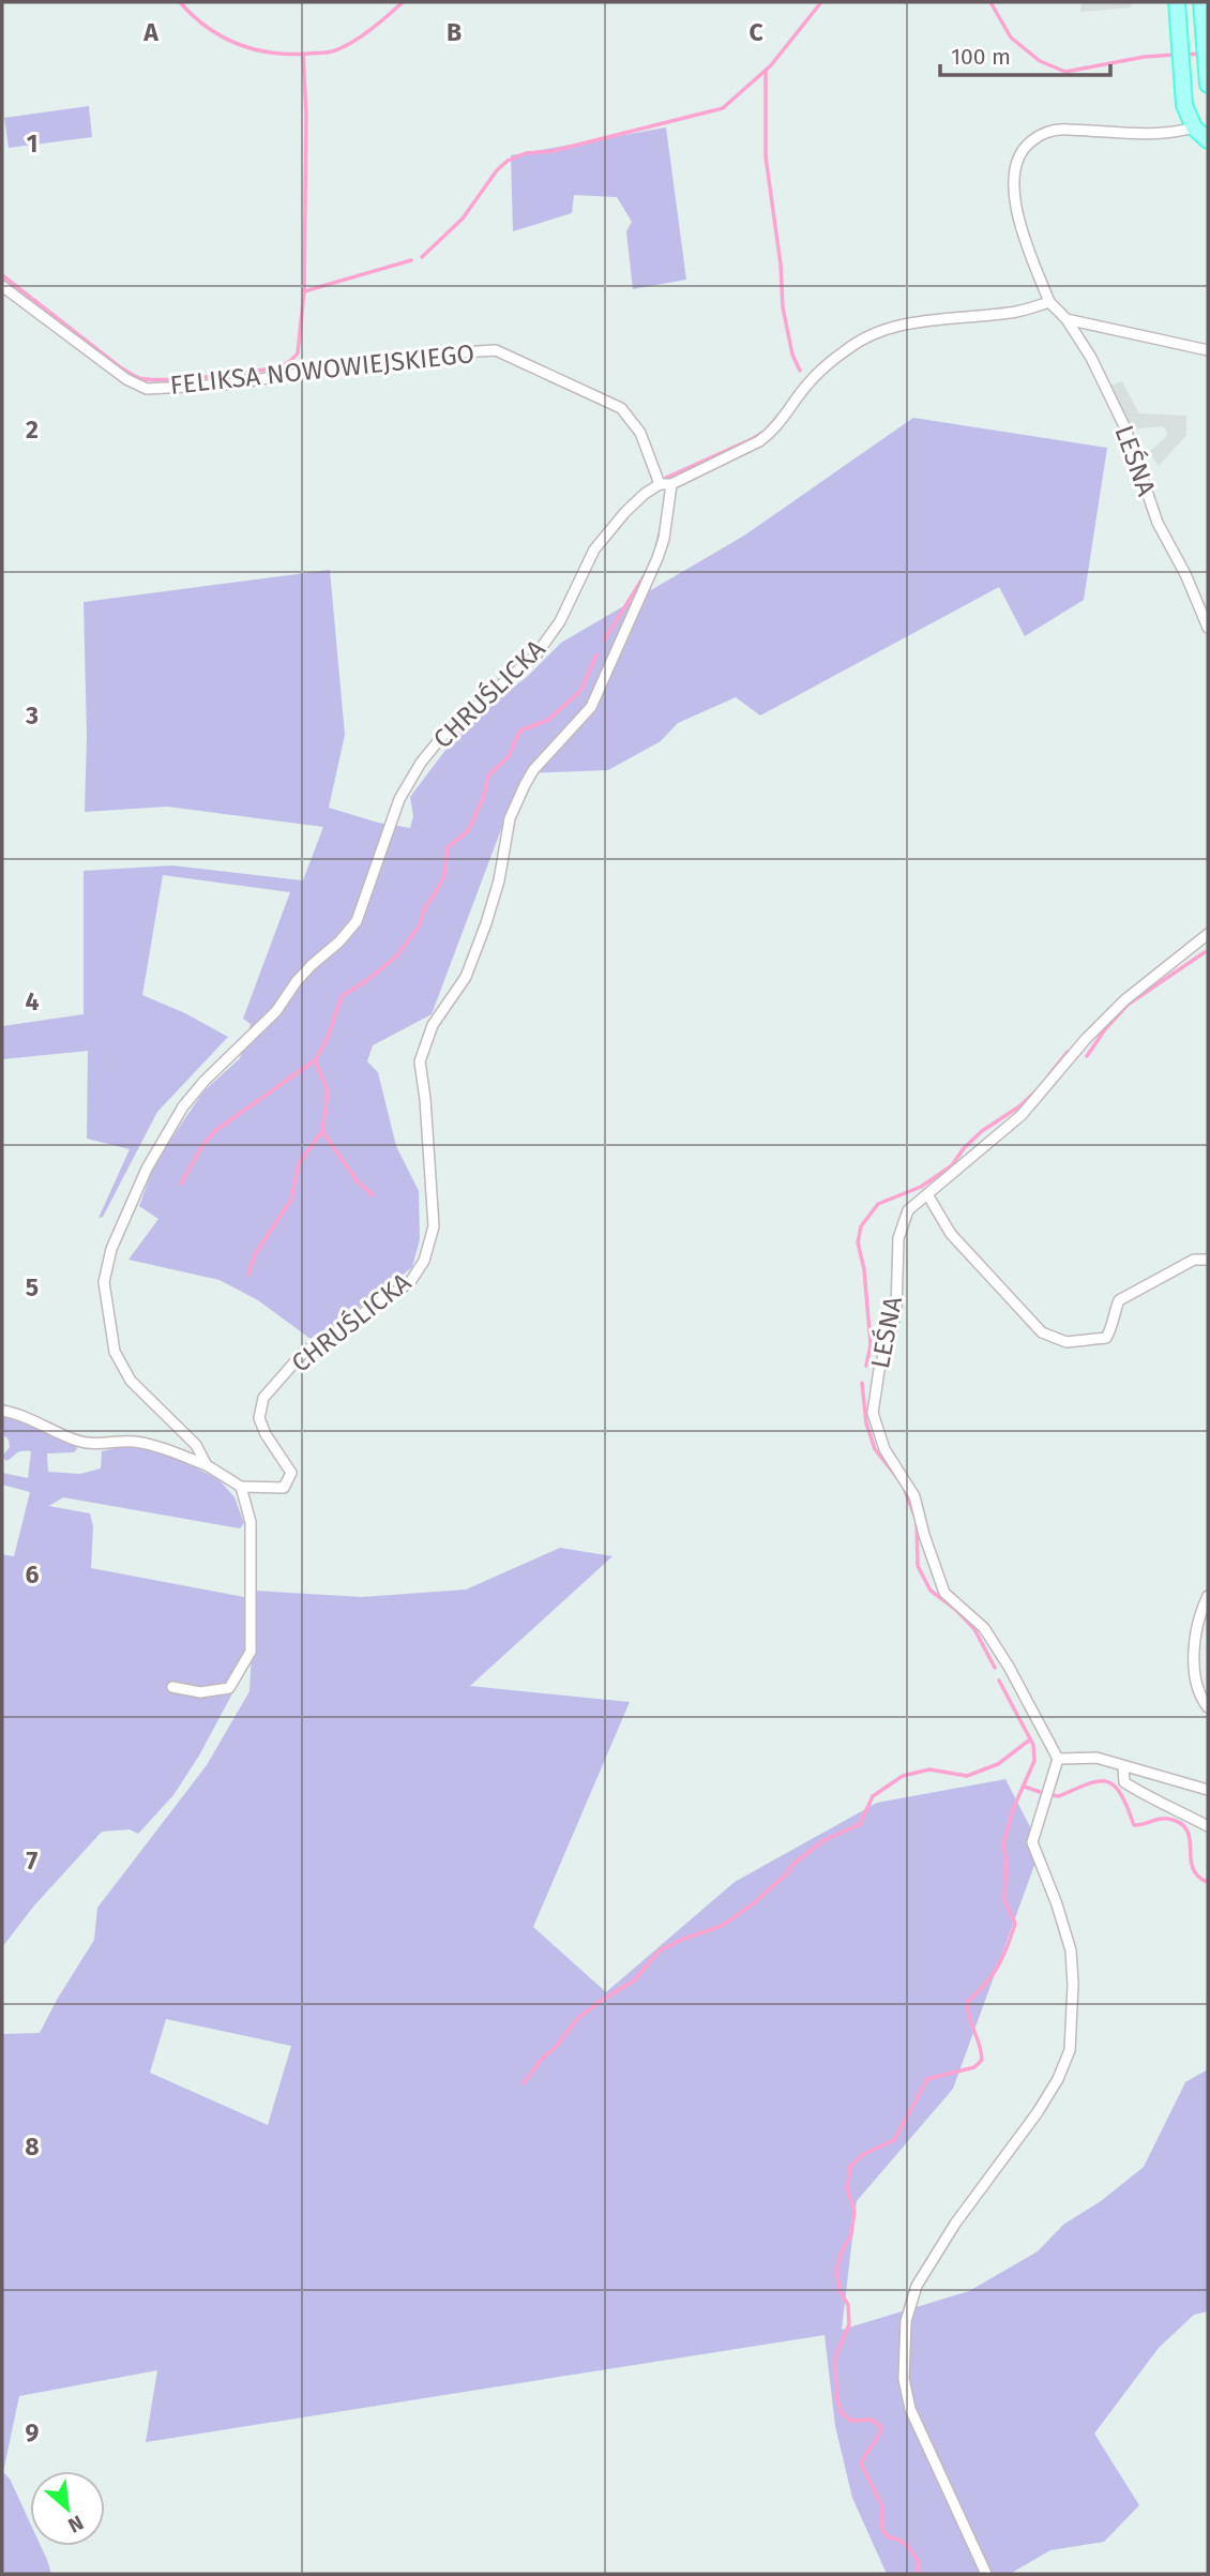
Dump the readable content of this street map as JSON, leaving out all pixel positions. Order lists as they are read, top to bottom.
{
  "streets": {
    "street": ["FELIKSA NOWOWIEJSKIEGO", "LEŚNA", "CHRUŚLICKA"]
  },
  "crossings": [
    ["FELIKSA NOWOWIEJSKIEGO", "CHRUŚLICKA"]
  ],
  "scale_bar": "100 m",
  "north": "bottom right",
  "grid": {
    "columns": ["A", "B", "C"],
    "rows": [
      "1",
      "2",
      "3",
      "4",
      "5",
      "6",
      "7",
      "8",
      "9"
    ]
  }
}
